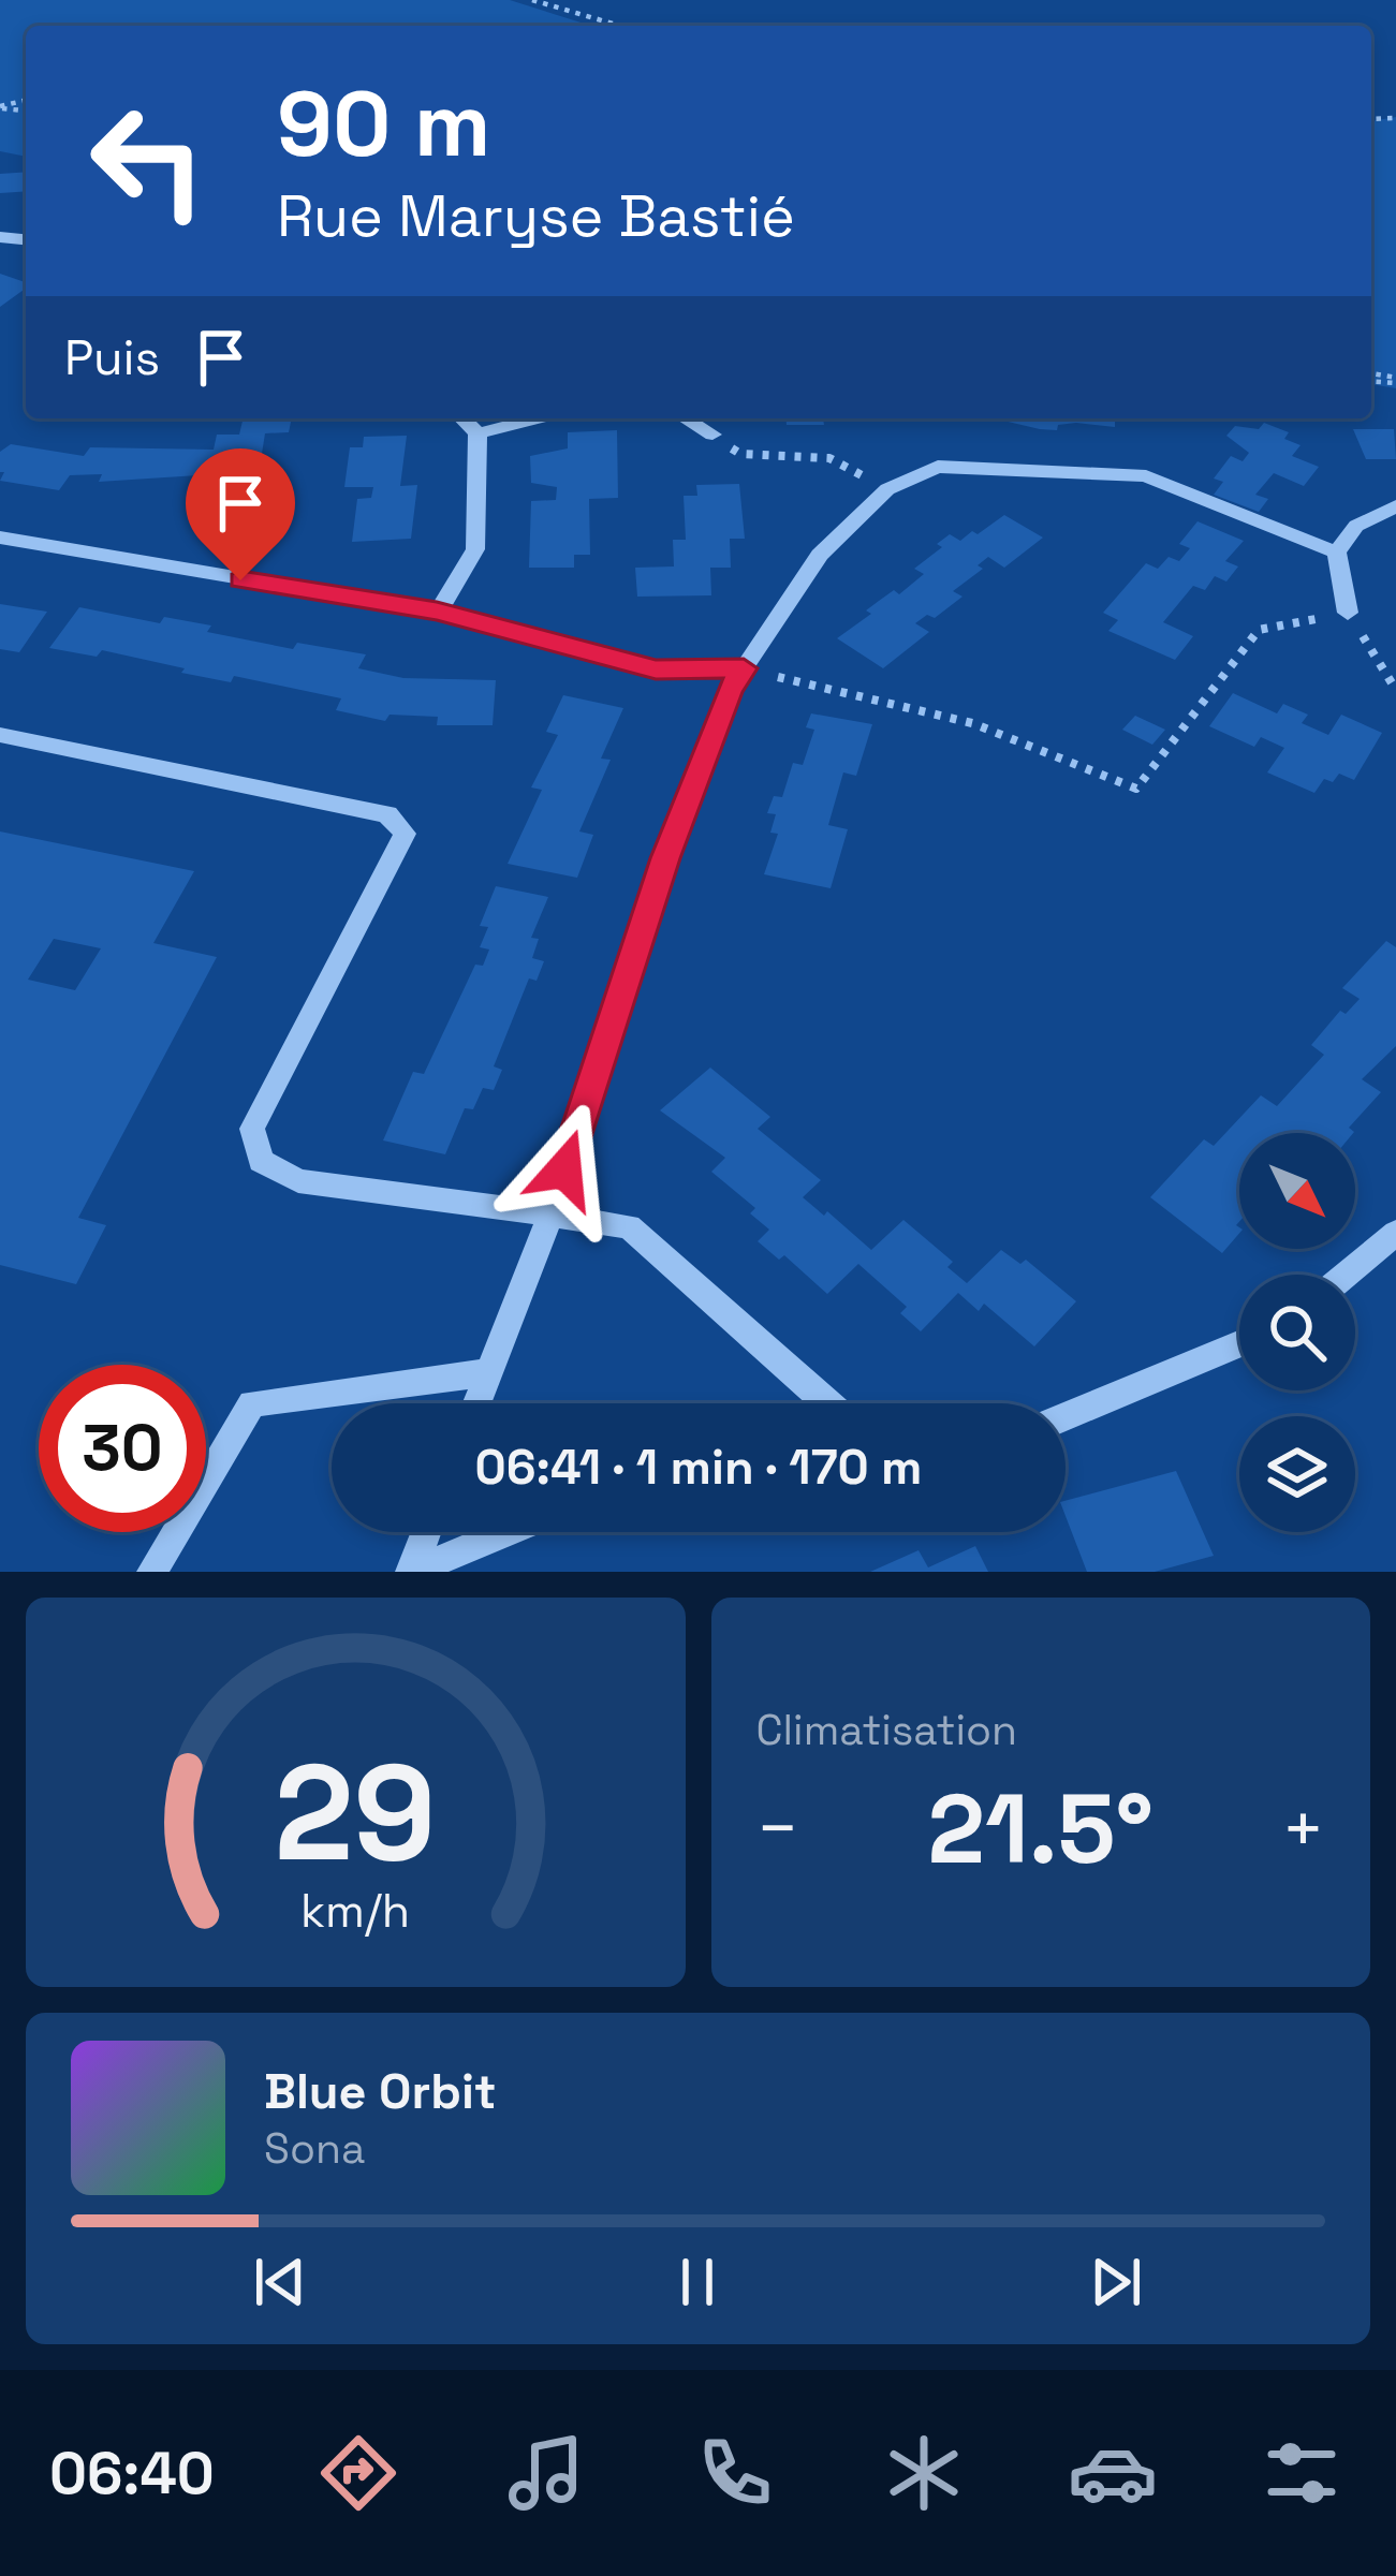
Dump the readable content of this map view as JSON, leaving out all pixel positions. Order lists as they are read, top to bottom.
{
  "north": "bottom right",
  "page": {
    "turn": ["90 m", "Rue Maryse Bastié"],
    "then": "Puis",
    "limit": "30",
    "trip": "06:41 · 1 min · 170 m",
    "tile": "Climatisation",
    "heat": ["−", "21.5°", "+"],
    "song": ["Blue Orbit", "Sona"],
    "tabs": "06:40",
    "gauge": ["29", "km/h"]
  }
}
